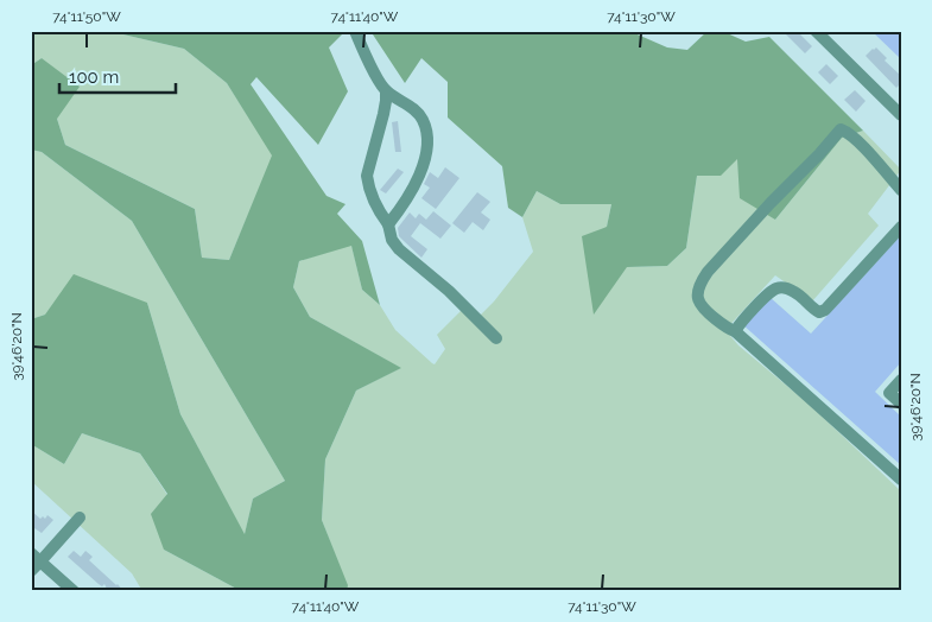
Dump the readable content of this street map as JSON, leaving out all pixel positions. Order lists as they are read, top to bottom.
{
  "scale_bar": "100 m",
  "coordinates": [
    "74°11'50\"W",
    "74°11'40\"W",
    "74°11'30\"W",
    "39°46'20\"N"
  ]
}
